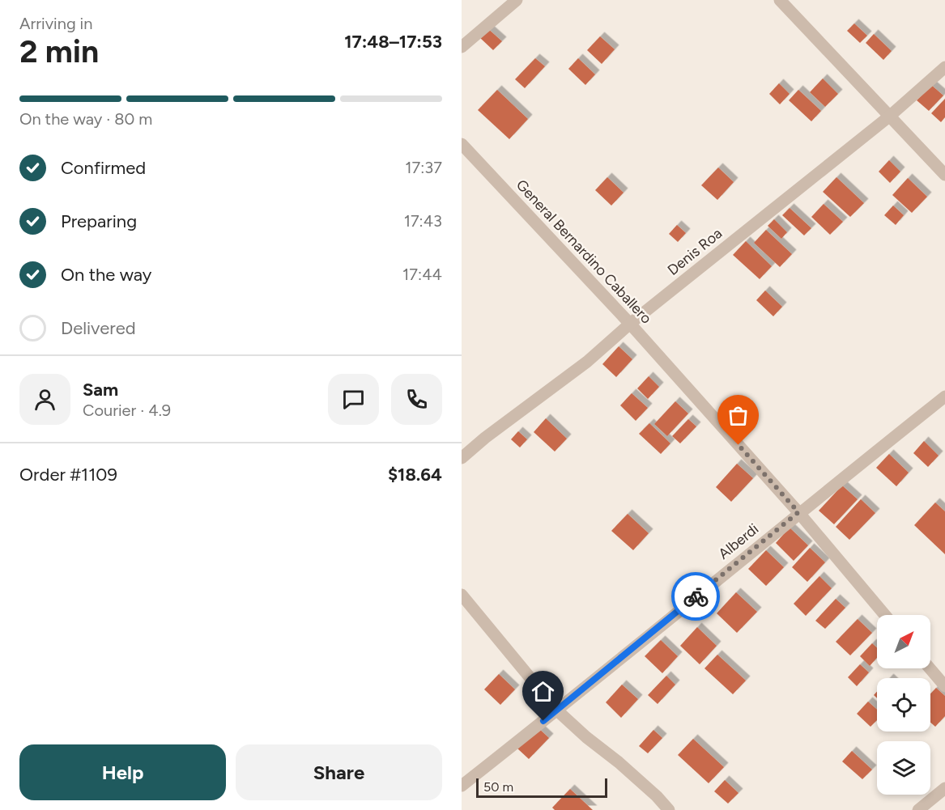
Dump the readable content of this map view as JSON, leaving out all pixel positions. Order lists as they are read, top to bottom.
{
  "streets": {
    "street": ["General Bernardino Caballero", "Denis Roa", "Alberdi"]
  },
  "crossings": [
    ["General Bernardino Caballero", "Denis Roa"],
    ["General Bernardino Caballero", "Alberdi"]
  ],
  "scale_bar": "50 m",
  "north": "top right",
  "page": {
    "heading": ["2 min", "Arriving in", "17:48–17:53"],
    "panel": [
      "Sam",
      "Courier · 4.9",
      "Order #1109",
      "$18.64"
    ],
    "bar": "On the way · 80 m",
    "list": [
      ["Confirmed", "17:37"],
      ["Preparing", "17:43"],
      ["On the way", "17:44"],
      "Delivered"
    ],
    "buttons": ["Help", "Share"],
    "scale": "50 m"
  }
}
